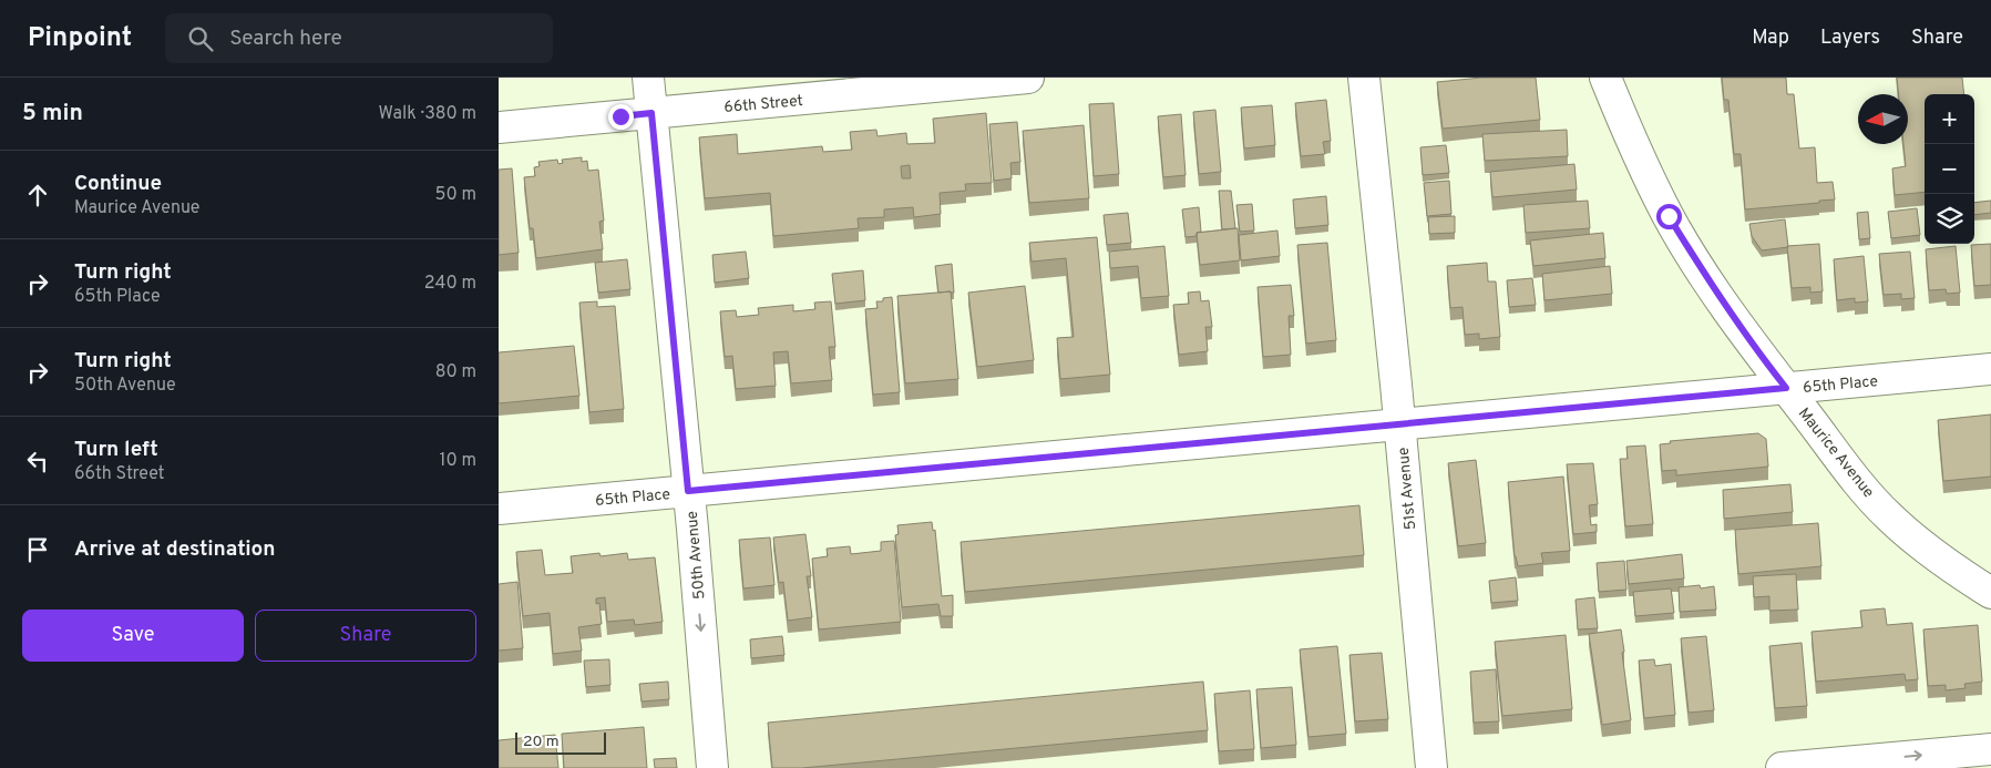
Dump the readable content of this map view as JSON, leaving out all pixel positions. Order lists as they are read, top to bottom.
{
  "streets": {
    "street": [
      "66th Street",
      "65th Place",
      "Maurice Avenue",
      "51st Avenue",
      "50th Avenue"
    ]
  },
  "crossings": [
    ["66th Street", "50th Avenue"],
    ["65th Place", "Maurice Avenue"],
    ["65th Place", "51st Avenue"],
    ["65th Place", "50th Avenue"]
  ],
  "one_way": ["50th Avenue"],
  "scale_bar": "20 m",
  "north": "left",
  "page": {
    "header": "Pinpoint",
    "search": "Search here",
    "nav": ["Map", "Layers", "Share"],
    "heading": ["5 min", "Walk · 380 m"],
    "map_buttons": ["+", "−"],
    "list": [
      ["Continue", "Maurice Avenue", "50 m"],
      ["Turn right", "65th Place", "240 m"],
      ["Turn right", "50th Avenue", "80 m"],
      ["Turn left", "66th Street", "10 m"],
      "Arrive at destination"
    ],
    "buttons": ["Save", "Share"],
    "scale": "20 m"
  }
}
